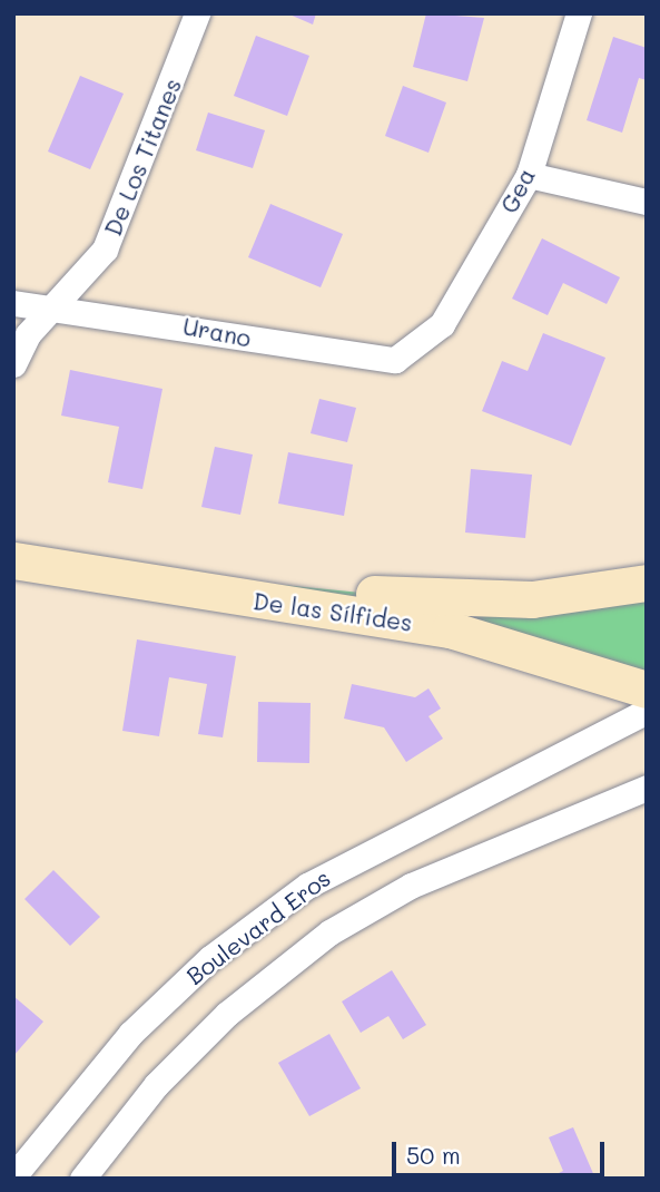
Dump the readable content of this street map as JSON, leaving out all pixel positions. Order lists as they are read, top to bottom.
{
  "streets": {
    "main road": ["De las Sílfides"],
    "street": [
      "De Los Titanes",
      "Gea",
      "Urano",
      "Boulevard Eros"
    ]
  },
  "crossings": [
    ["De Los Titanes", "Urano"],
    ["Gea", "Urano"]
  ],
  "scale_bar": "50 m"
}
